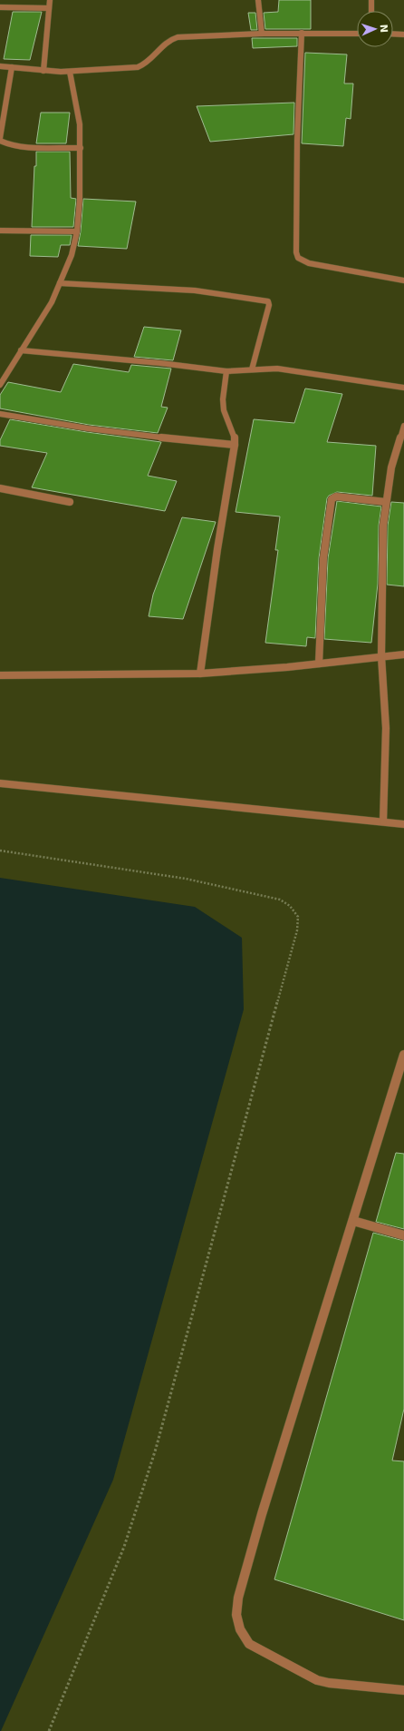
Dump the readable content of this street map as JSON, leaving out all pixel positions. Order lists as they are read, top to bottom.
{
  "north": "right"
}
